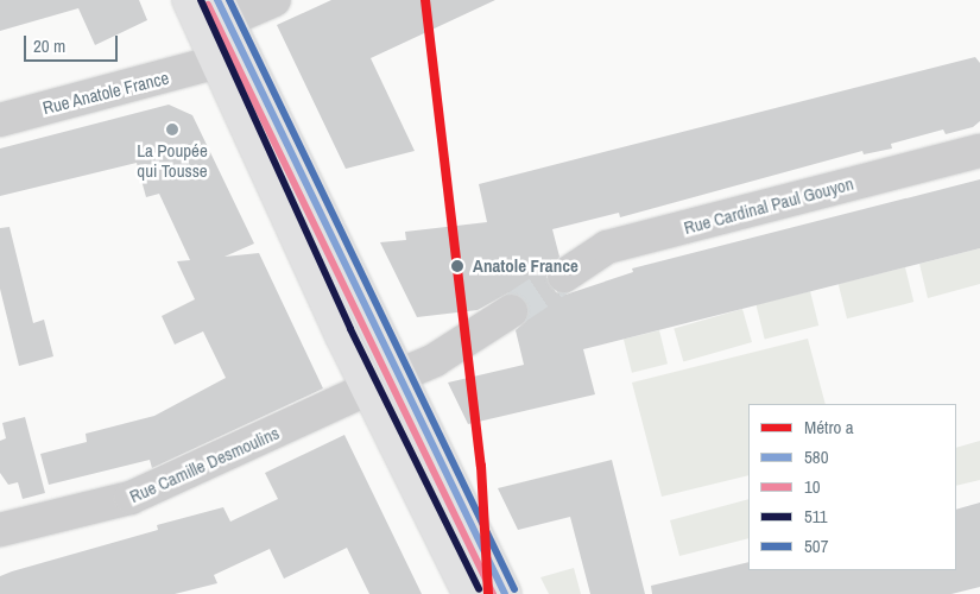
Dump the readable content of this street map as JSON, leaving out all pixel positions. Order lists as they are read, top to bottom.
{
  "streets": {
    "street": ["Rue Anatole France", "Rue Cardinal Paul Gouyon", "Rue Camille Desmoulins"]
  },
  "places": ["La Poupée qui Tousse", "Anatole France"],
  "lines": [
    "metro line a",
    "transit line 580",
    "transit line 511",
    "transit line 507",
    "transit line 10"
  ],
  "legend": [
    "Métro a",
    "580",
    "10",
    "511",
    "507"
  ],
  "scale_bar": "20 m"
}
